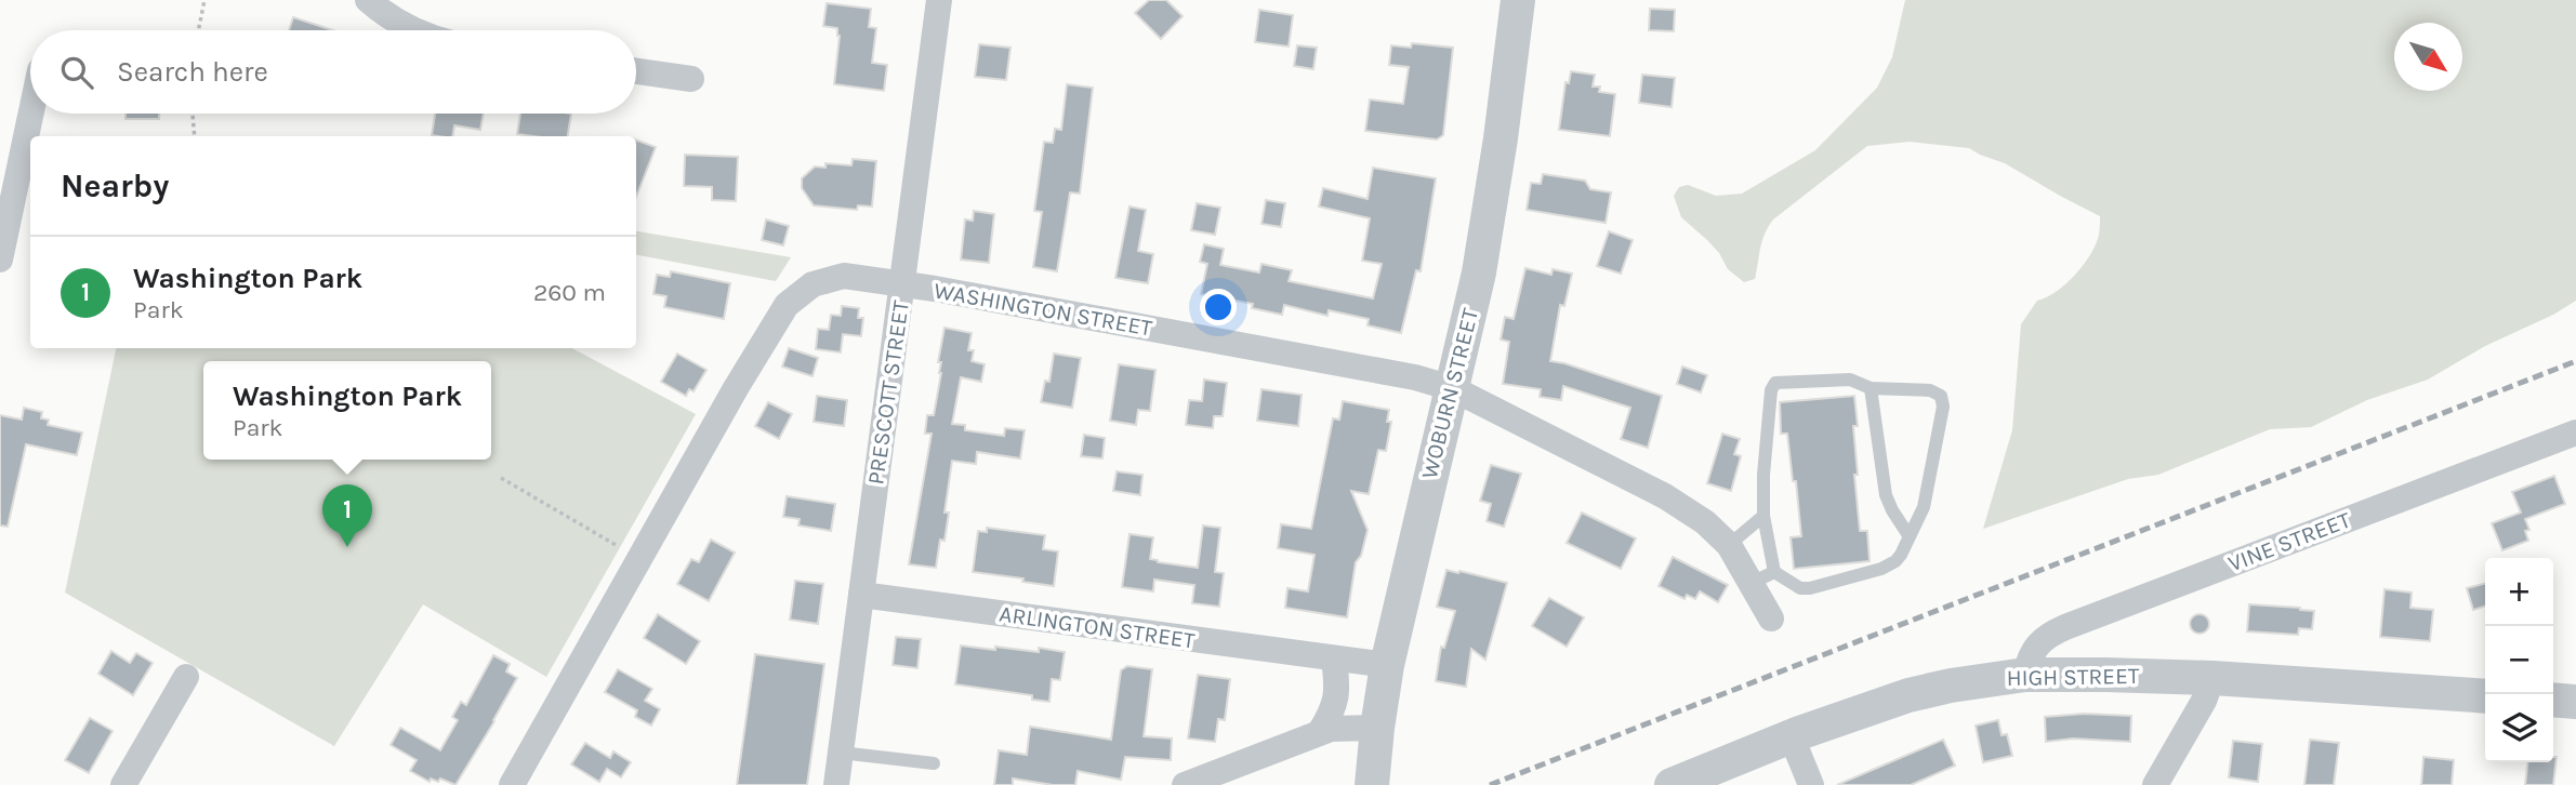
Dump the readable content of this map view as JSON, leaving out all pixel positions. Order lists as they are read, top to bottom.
{
  "streets": {
    "street": [
      "WASHINGTON STREET",
      "PRESCOTT STREET",
      "WOBURN STREET",
      "VINE STREET",
      "ARLINGTON STREET",
      "HIGH STREET"
    ]
  },
  "crossings": [
    ["WASHINGTON STREET", "PRESCOTT STREET"],
    ["WASHINGTON STREET", "WOBURN STREET"],
    ["PRESCOTT STREET", "ARLINGTON STREET"],
    ["WOBURN STREET", "ARLINGTON STREET"],
    ["VINE STREET", "HIGH STREET"]
  ],
  "north": "bottom right",
  "page": {
    "search": "Search here",
    "heading": "Nearby",
    "list": [
      {
        "mark": "1",
        "name": "Washington Park",
        "note": "Park",
        "value": "260 m"
      }
    ],
    "popup": ["Washington Park", "Park"],
    "pins": "1",
    "map_buttons": ["+", "−"]
  }
}
